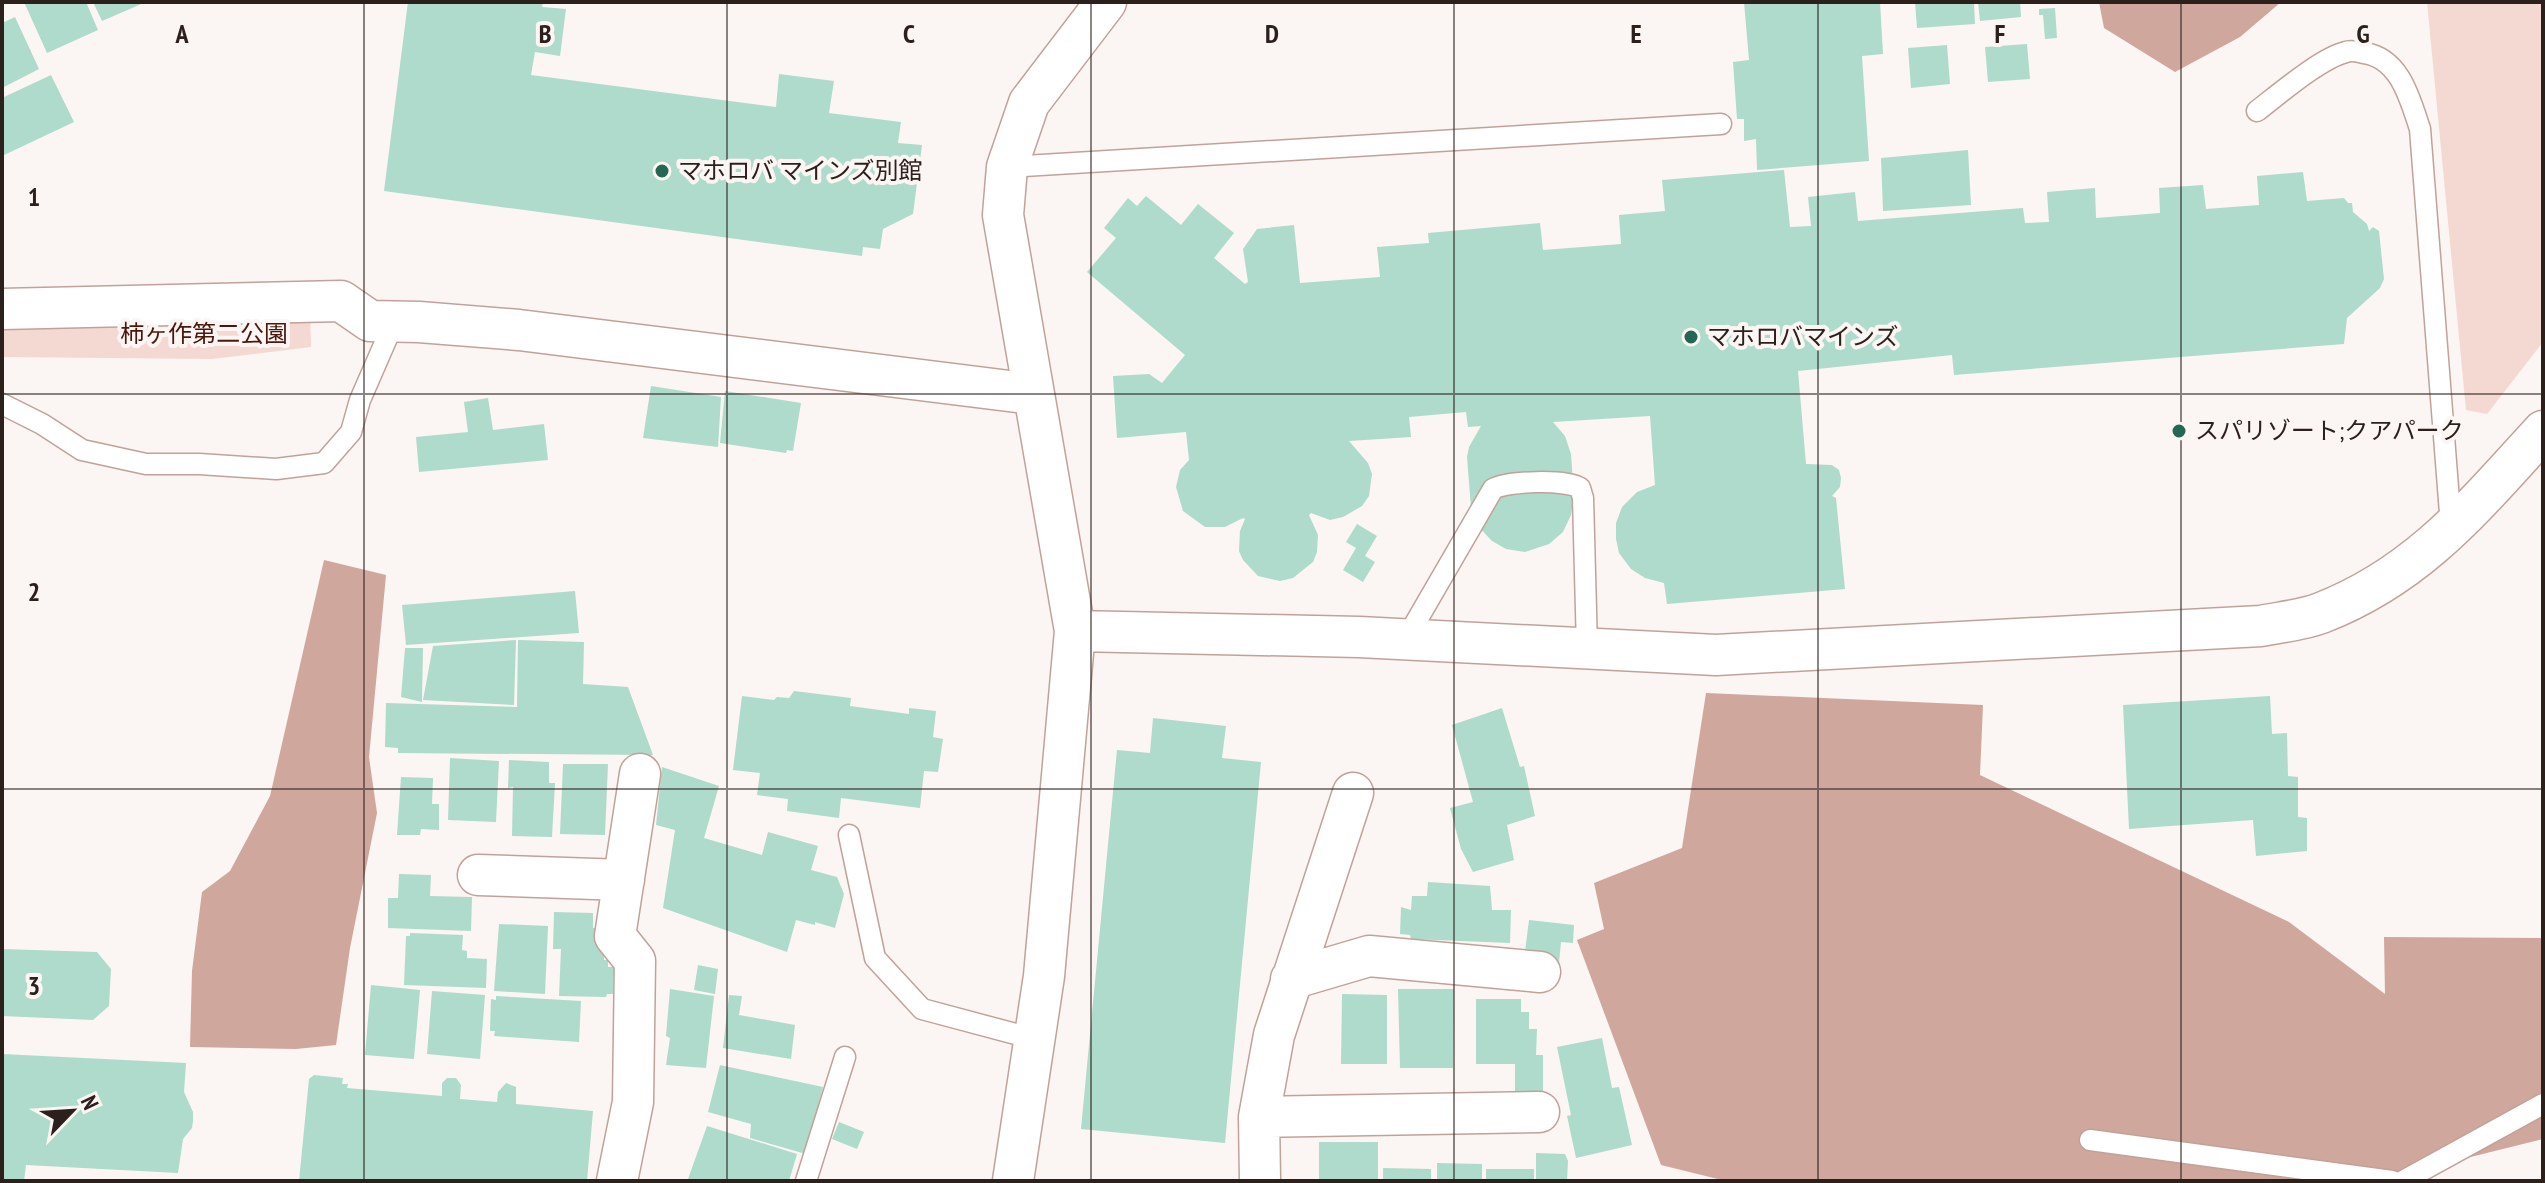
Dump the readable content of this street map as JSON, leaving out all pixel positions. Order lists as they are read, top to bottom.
{
  "parks": ["柿ヶ作第二公園"],
  "places": ["マホロバ マインズ別館", "マホロバマインズ", "スパリゾート;クアパーク"],
  "north": "top right",
  "grid": {
    "columns": [
      "A",
      "B",
      "C",
      "D",
      "E",
      "F",
      "G"
    ],
    "rows": ["1", "2", "3"]
  }
}
